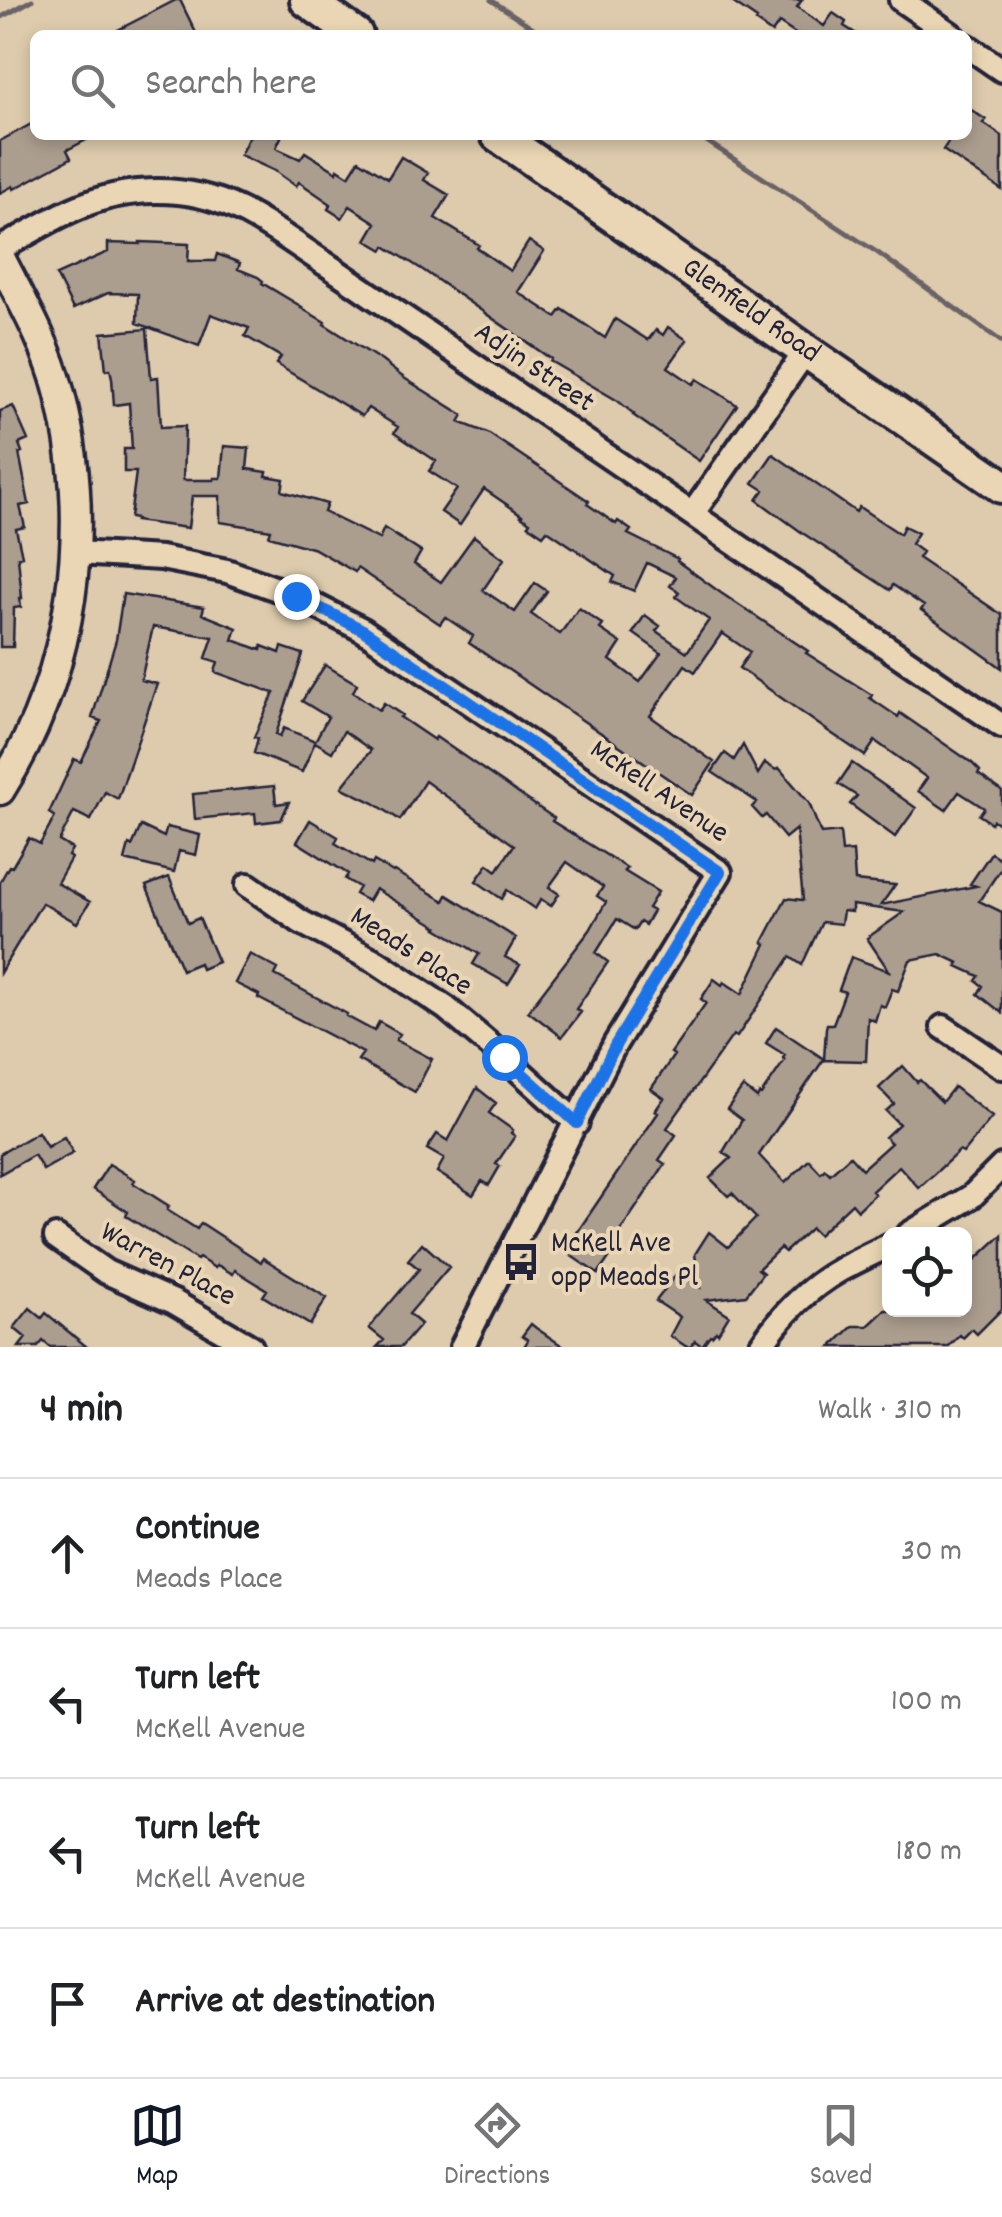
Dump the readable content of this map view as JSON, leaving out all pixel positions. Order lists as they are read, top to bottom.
{
  "streets": {
    "main road": ["Glenfield Road"],
    "street": [
      "Adjin Street",
      "McKell Avenue",
      "Meads Place",
      "Warren Place"
    ]
  },
  "crossings": [
    ["McKell Avenue", "Meads Place"]
  ],
  "places": {
    "bus stop": ["McKell Ave opp Meads Pl"]
  },
  "page": {
    "search": "Search here",
    "heading": ["4 min", "Walk · 310 m"],
    "list": [
      ["Continue", "Meads Place", "30 m"],
      ["Turn left", "McKell Avenue", "100 m"],
      ["Turn left", "McKell Avenue", "180 m"],
      "Arrive at destination"
    ],
    "nav": ["Map", "Directions", "Saved"]
  }
}
